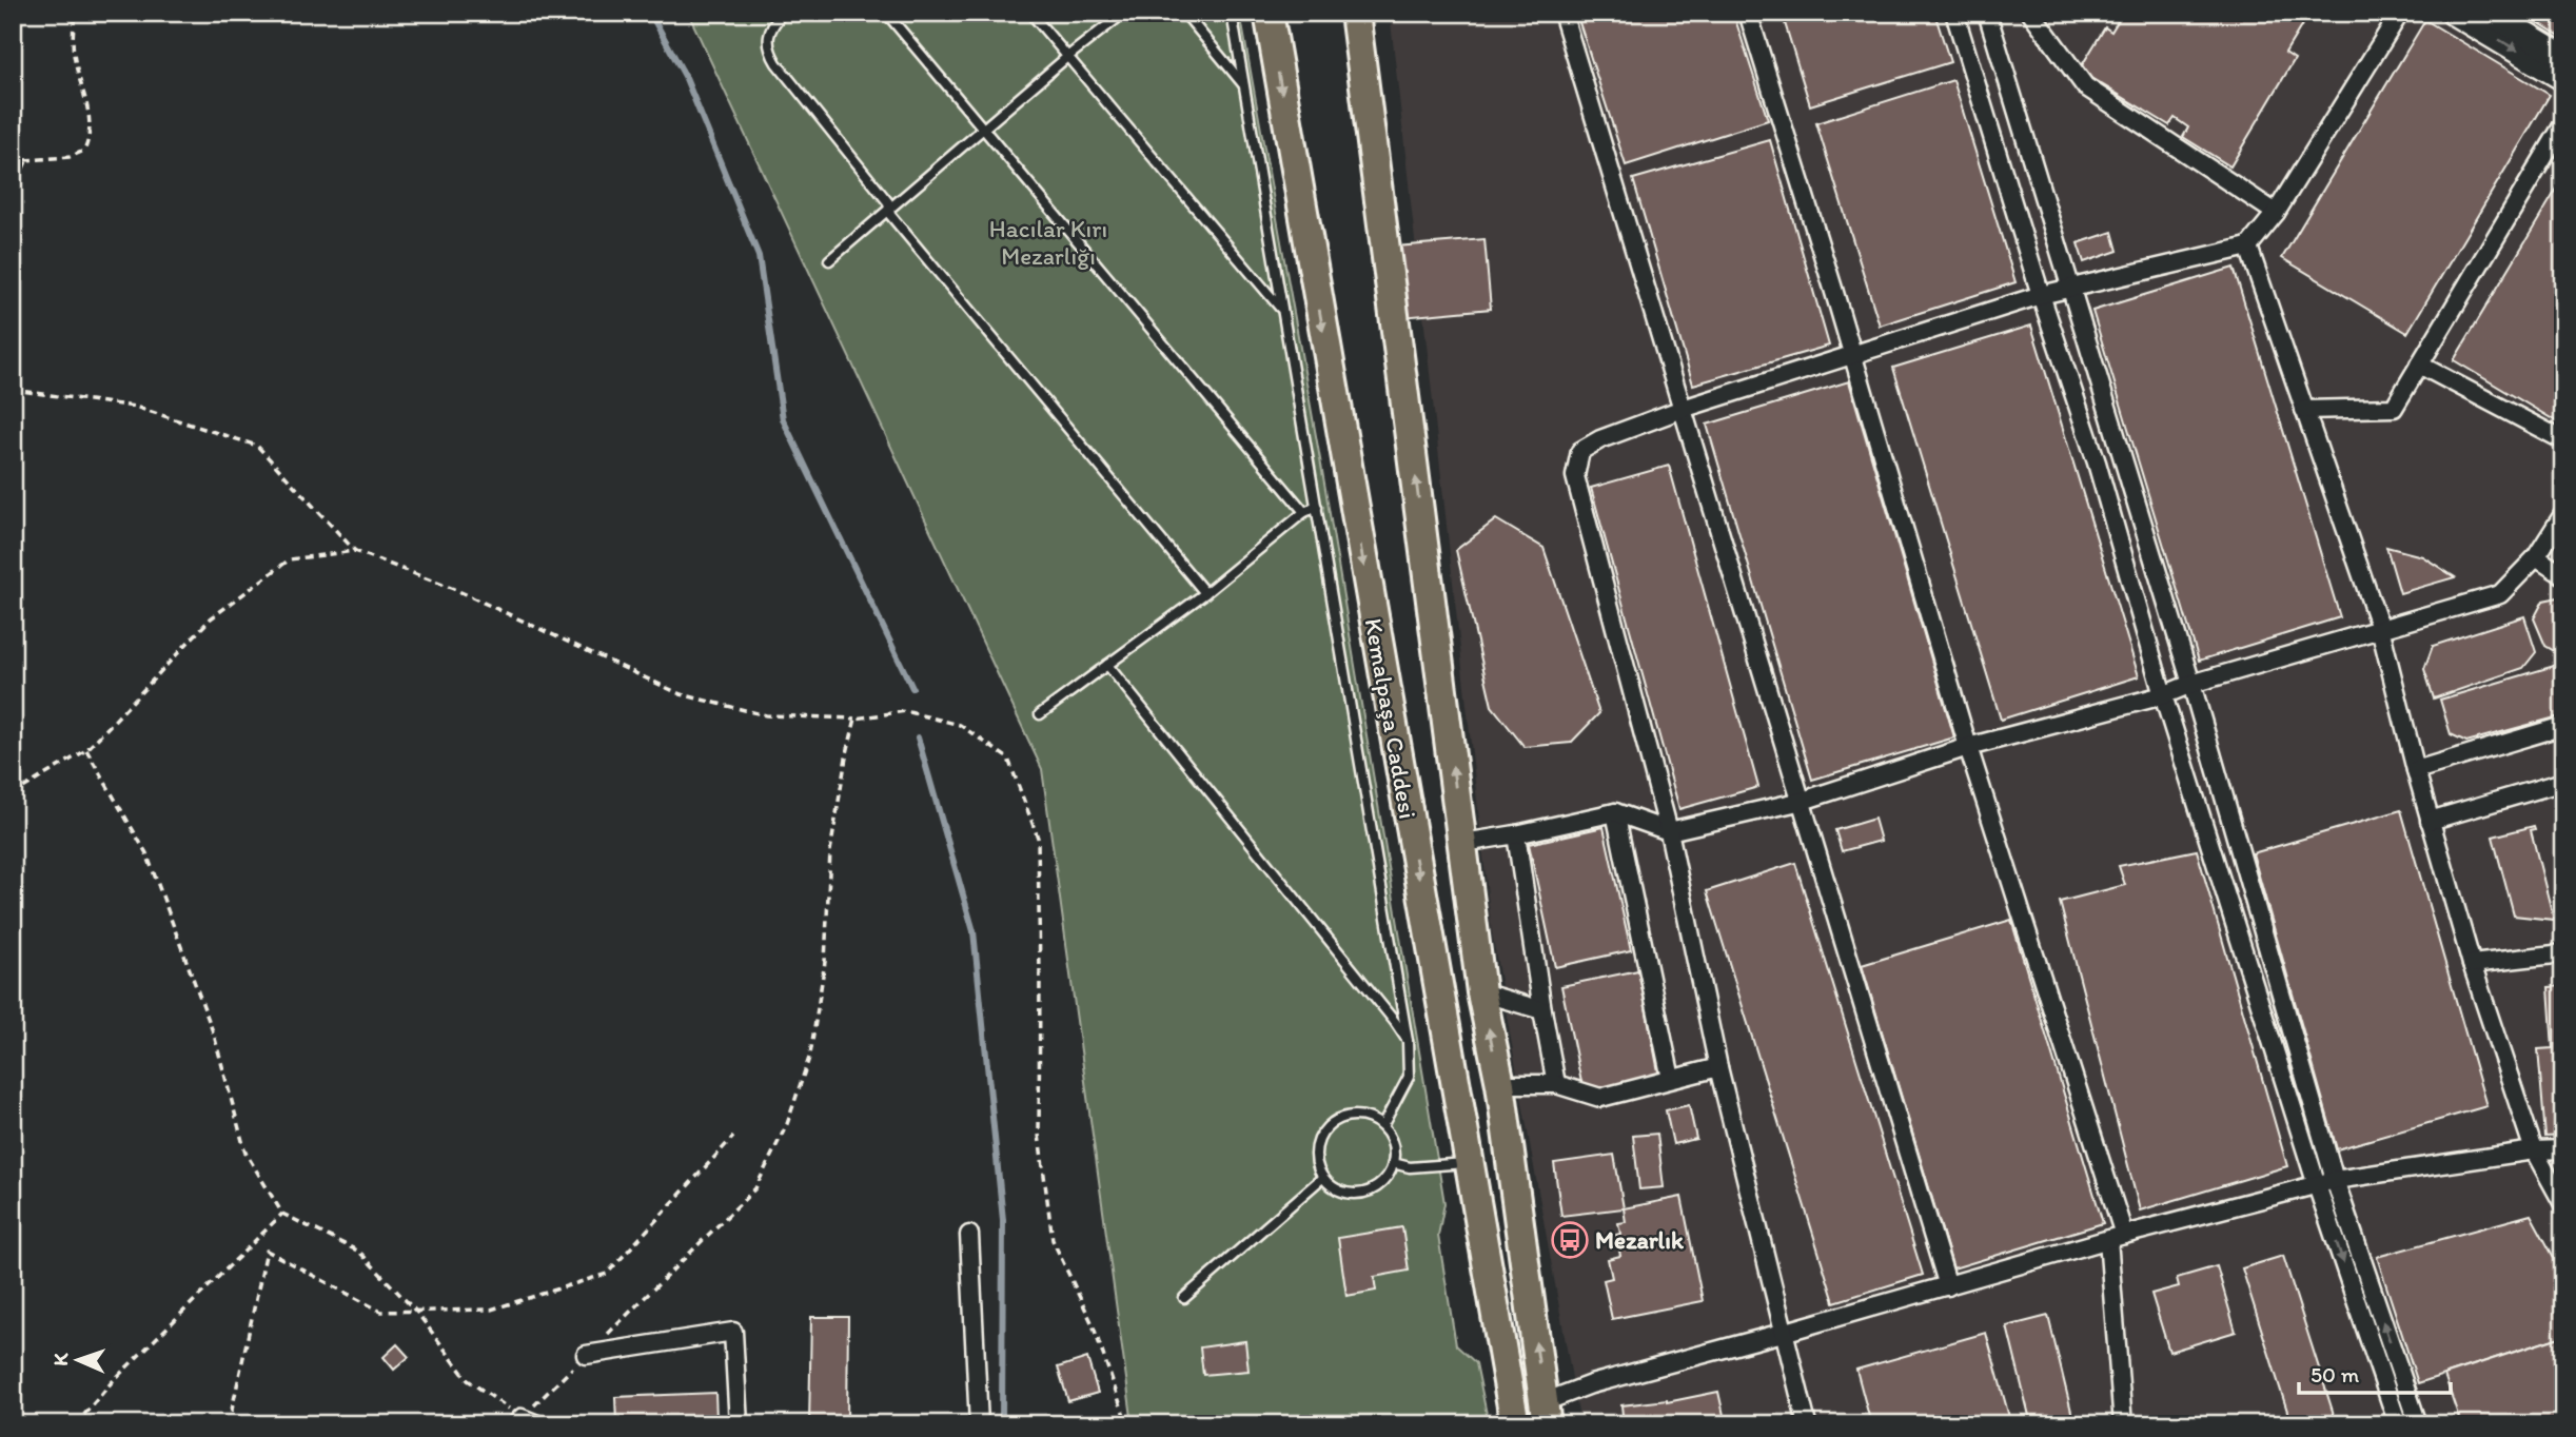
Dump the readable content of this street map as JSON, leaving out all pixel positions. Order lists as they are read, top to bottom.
{
  "streets": {
    "main road": ["Kemalpaşa Caddesi"]
  },
  "parks": ["Hacılar Kırı Mezarlığı"],
  "places": {
    "bus stop": ["Mezarlık"]
  },
  "scale_bar": "50 m",
  "north": "left"
}
